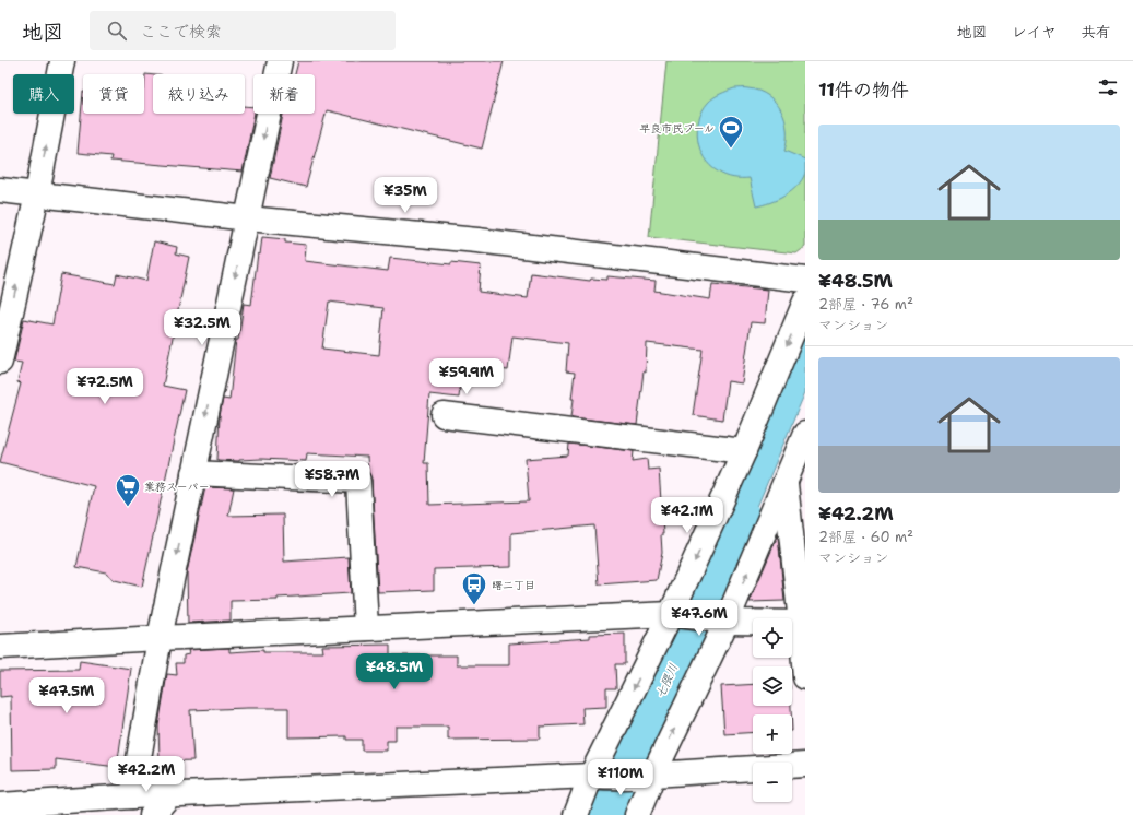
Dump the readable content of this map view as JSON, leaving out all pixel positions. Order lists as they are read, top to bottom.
{
  "water": ["七隈川"],
  "places": {
    "sports": ["早良市民プール"],
    "supermarket": ["業務スーパー"],
    "bus stop": ["曙二丁目"]
  },
  "page": {
    "header": "地図",
    "search": "ここで検索",
    "nav": ["地図", "レイヤ", "共有"],
    "heading": "11件の物件",
    "chip": [
      "購入",
      "賃貸",
      "絞り込み",
      "新着"
    ],
    "list": [
      {
        "name": "¥48.5M",
        "note": "2部屋 · 76 m² · マンション"
      },
      {
        "name": "¥42.2M",
        "note": "2部屋 · 60 m² · マンション"
      }
    ],
    "price": [
      "¥35M",
      "¥32.5M",
      "¥59.9M",
      "¥72.5M",
      "¥58.7M",
      "¥42.1M",
      "¥47.6M",
      "¥48.5M",
      "¥47.5M",
      "¥42.2M",
      "¥110M"
    ],
    "map_buttons": ["+", "−"]
  }
}
